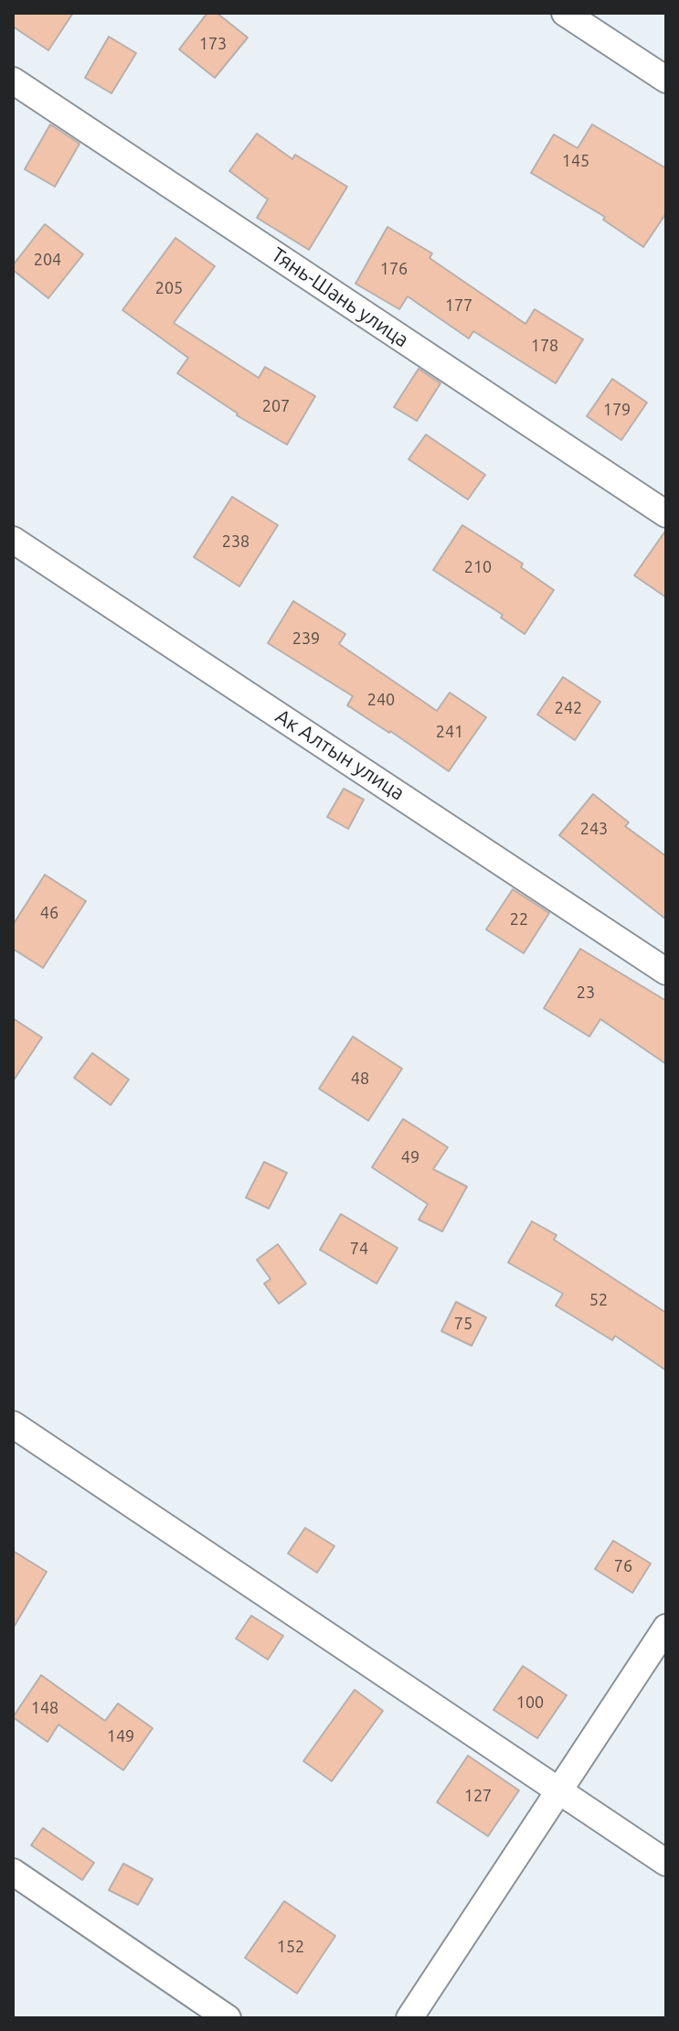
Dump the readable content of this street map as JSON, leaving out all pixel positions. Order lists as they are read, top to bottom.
{
  "streets": {
    "street": ["Тянь-Шань улица", "Ак Алтын улица"]
  },
  "house_numbers": [
    "173",
    "145",
    "204",
    "176",
    "205",
    "177",
    "178",
    "207",
    "179",
    "238",
    "210",
    "239",
    "240",
    "242",
    "241",
    "243",
    "46",
    "22",
    "23",
    "48",
    "49",
    "74",
    "52",
    "75",
    "76",
    "100",
    "148",
    "149",
    "127",
    "152"
  ]
}
